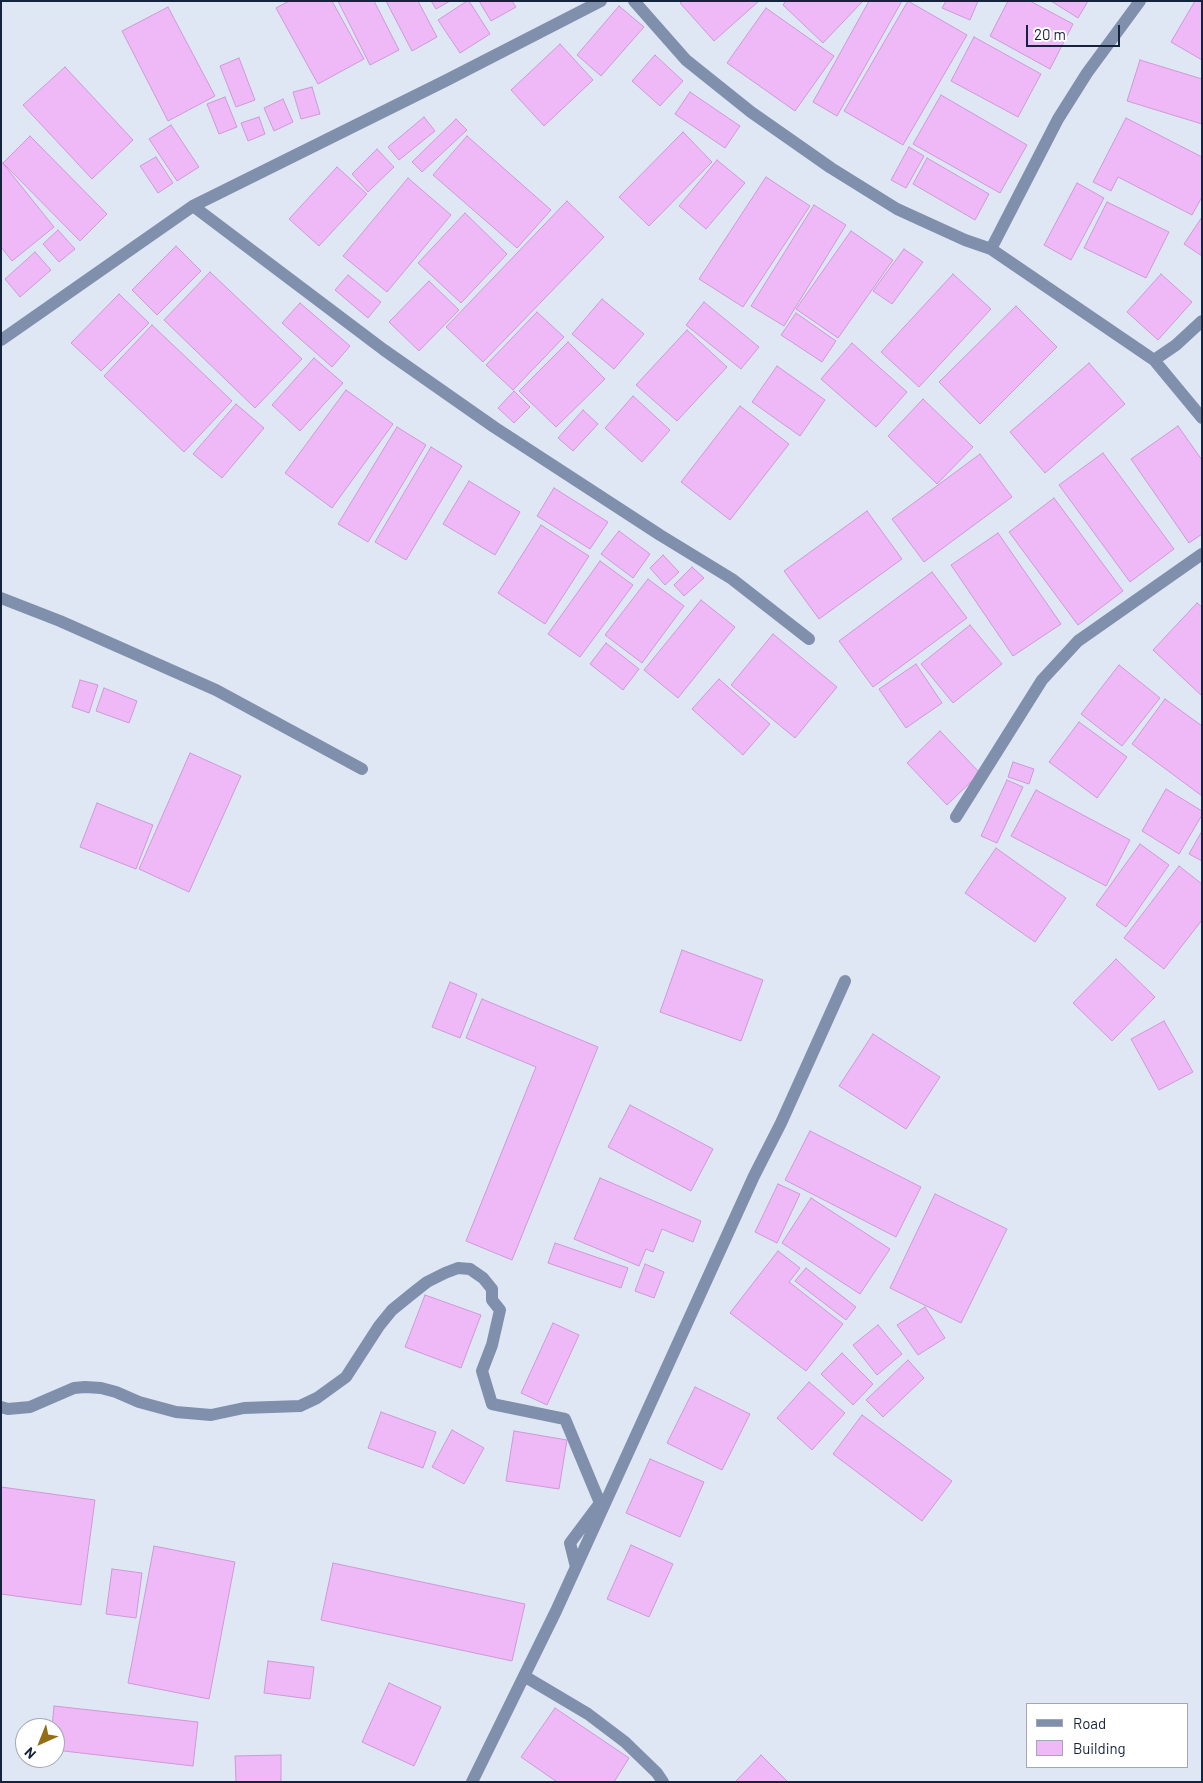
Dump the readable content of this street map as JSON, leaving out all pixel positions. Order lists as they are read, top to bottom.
{
  "legend": ["Road", "Building"],
  "scale_bar": "20 m",
  "north": "bottom left"
}
